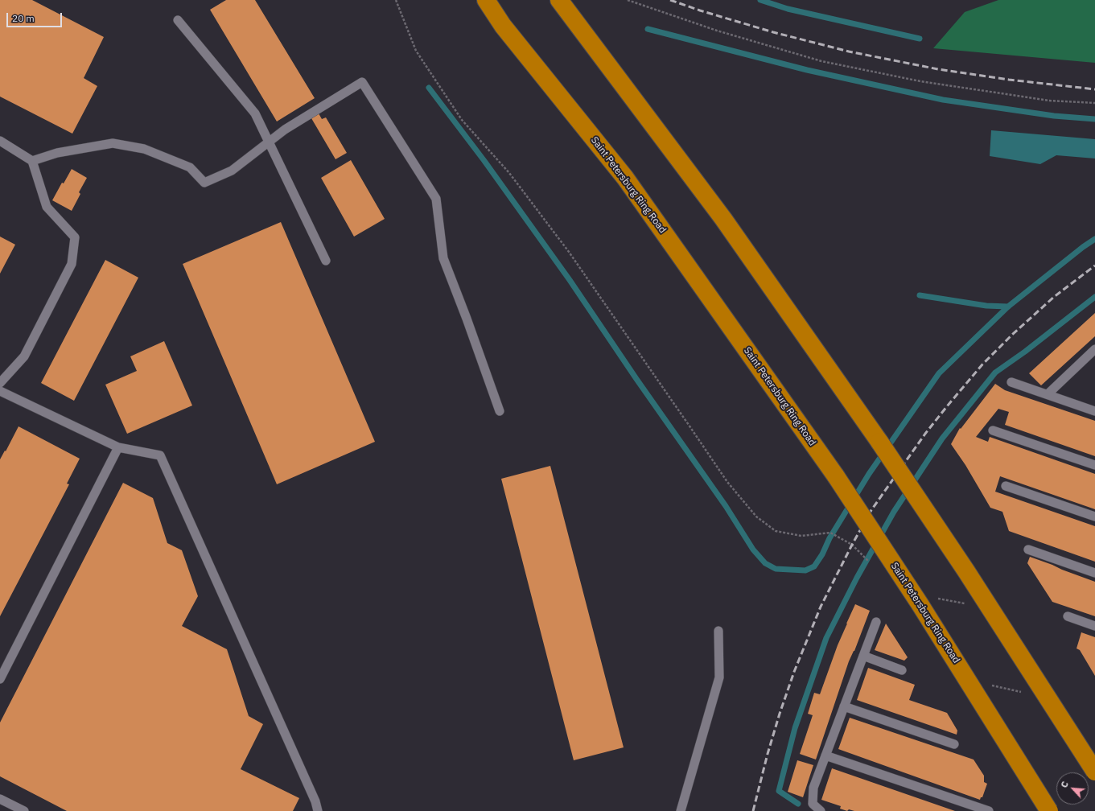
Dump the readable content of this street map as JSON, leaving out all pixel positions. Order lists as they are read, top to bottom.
{
  "streets": {
    "highway": ["Saint Petersburg Ring Road"]
  },
  "scale_bar": "20 m",
  "north": "top left"
}
